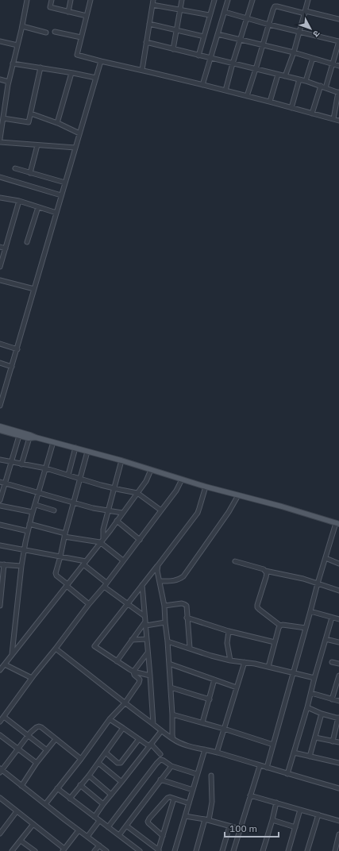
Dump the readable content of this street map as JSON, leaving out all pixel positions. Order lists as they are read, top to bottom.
{
  "scale_bar": "100 m",
  "north": "bottom right"
}
